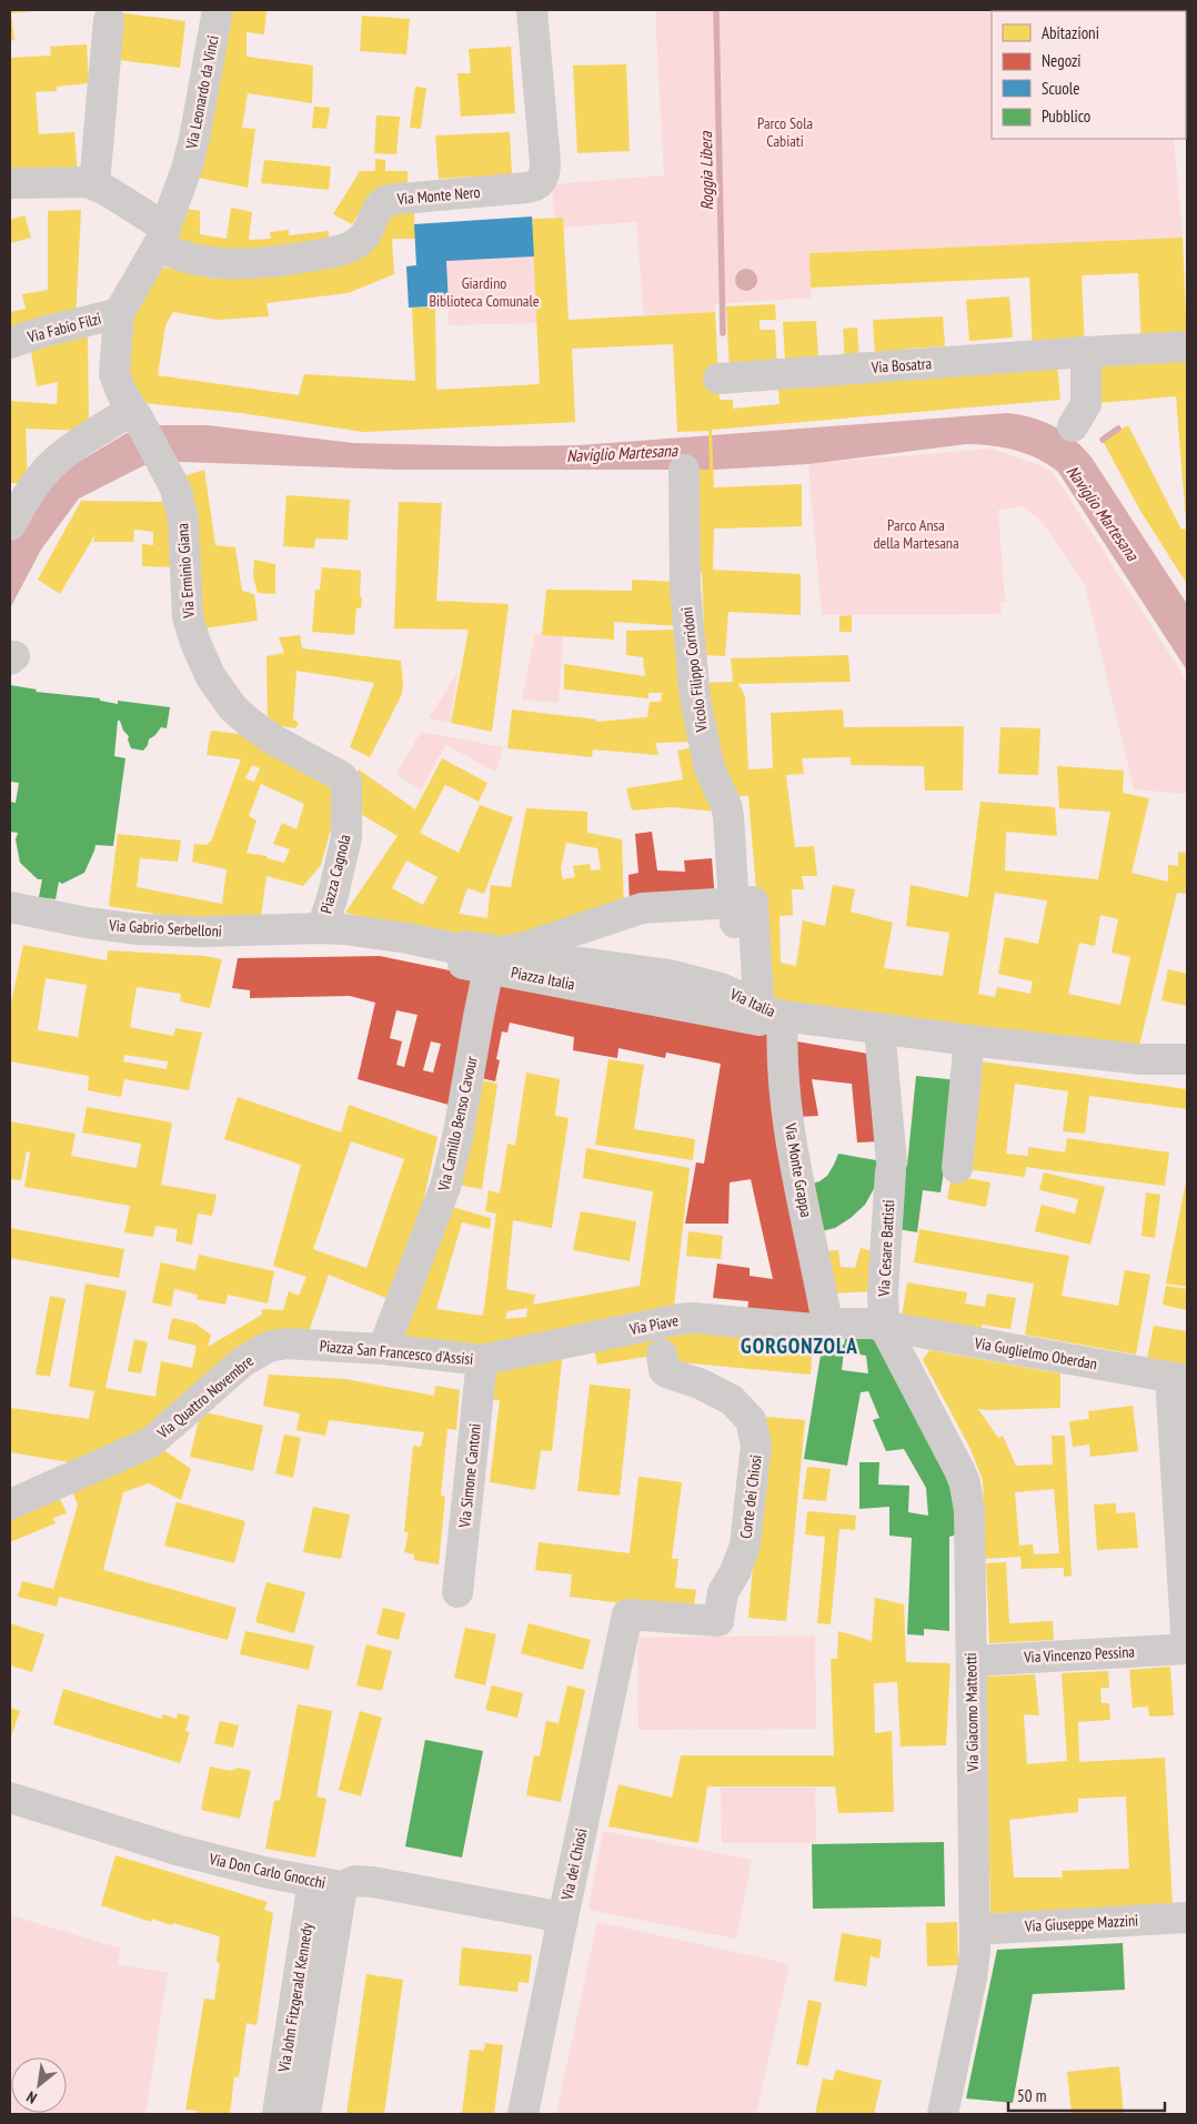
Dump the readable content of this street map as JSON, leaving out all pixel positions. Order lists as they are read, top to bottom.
{
  "streets": {
    "street": [
      "Via Leonardo da Vinci",
      "Via Monte Nero",
      "Via Fabio Filzi",
      "Via Bosatra",
      "Via Erminio Giana",
      "Vicolo Filippo Corridoni",
      "Piazza Cagnola",
      "Via Gabrio Serbelloni",
      "Piazza Italia",
      "Via Italia",
      "Via Camillo Benso Cavour",
      "Via Monte Grappa",
      "Via Cesare Battisti",
      "Via Piave",
      "Piazza San Francesco d'Assisi",
      "Via Guglielmo Oberdan",
      "Via Quattro Novembre",
      "Via Simone Cantoni",
      "Corte dei Chiosi",
      "Via Vincenzo Pessina",
      "Via Giacomo Matteotti",
      "Via dei Chiosi",
      "Via Don Carlo Gnocchi",
      "Via Giuseppe Mazzini",
      "Via John Fitzgerald Kennedy"
    ]
  },
  "crossings": [
    ["Via Leonardo da Vinci", "Via Monte Nero"],
    ["Via Leonardo da Vinci", "Via Fabio Filzi"],
    ["Via Leonardo da Vinci", "Via Erminio Giana"],
    ["Via Fabio Filzi", "Via Erminio Giana"],
    ["Via Erminio Giana", "Piazza Cagnola"],
    ["Vicolo Filippo Corridoni", "Piazza Italia"],
    ["Piazza Cagnola", "Via Gabrio Serbelloni"],
    ["Piazza Cagnola", "Via Italia"],
    ["Via Gabrio Serbelloni", "Via Italia"],
    ["Piazza Italia", "Via Italia"],
    ["Piazza Italia", "Via Camillo Benso Cavour"],
    ["Piazza Italia", "Via Monte Grappa"],
    ["Via Italia", "Via Camillo Benso Cavour"],
    ["Via Italia", "Via Monte Grappa"],
    ["Via Italia", "Via Cesare Battisti"],
    ["Via Camillo Benso Cavour", "Piazza San Francesco d'Assisi"],
    ["Via Monte Grappa", "Via Piave"],
    ["Via Cesare Battisti", "Via Piave"],
    ["Via Cesare Battisti", "Via Guglielmo Oberdan"],
    ["Via Cesare Battisti", "Via Giacomo Matteotti"],
    ["Via Piave", "Piazza San Francesco d'Assisi"],
    ["Via Piave", "Via Guglielmo Oberdan"],
    ["Via Piave", "Via Simone Cantoni"],
    ["Via Piave", "Corte dei Chiosi"],
    ["Via Piave", "Via Giacomo Matteotti"],
    ["Piazza San Francesco d'Assisi", "Via Quattro Novembre"],
    ["Piazza San Francesco d'Assisi", "Via Simone Cantoni"],
    ["Via Guglielmo Oberdan", "Via Giacomo Matteotti"],
    ["Corte dei Chiosi", "Via dei Chiosi"],
    ["Via Vincenzo Pessina", "Via Giacomo Matteotti"],
    ["Via Giacomo Matteotti", "Via Giuseppe Mazzini"],
    ["Via dei Chiosi", "Via Don Carlo Gnocchi"],
    ["Via Don Carlo Gnocchi", "Via John Fitzgerald Kennedy"]
  ],
  "districts": ["GORGONZOLA"],
  "water": ["Roggia Libera", "Naviglio Martesana"],
  "parks": ["Parco Sola Cabiati", "Giardino Biblioteca Comunale", "Parco Ansa della Martesana"],
  "legend": [
    "Abitazioni",
    "Negozi",
    "Scuole",
    "Pubblico"
  ],
  "scale_bar": "50 m",
  "north": "bottom left"
}
